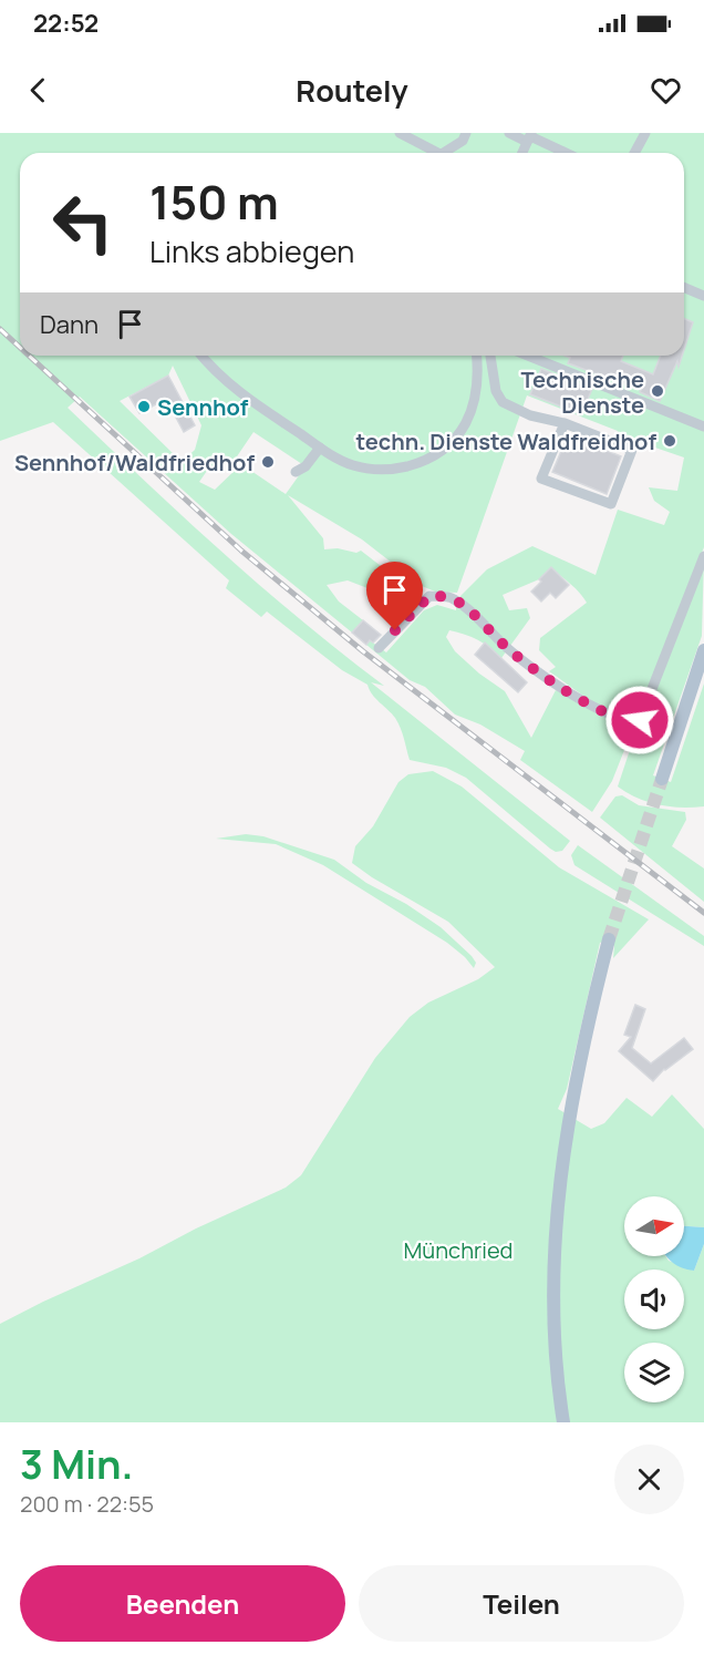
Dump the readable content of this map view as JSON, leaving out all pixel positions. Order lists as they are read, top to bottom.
{
  "parks": ["Münchried"],
  "places": [
    "Technische Dienste",
    "Sennhof",
    "techn. Dienste Waldfreidhof",
    "Sennhof/Waldfriedhof"
  ],
  "north": "right",
  "page": {
    "status": "22:52",
    "header": "Routely",
    "turn": ["150 m", "Links abbiegen"],
    "then": "Dann",
    "heading": ["3 Min.", "200 m · 22:55"],
    "buttons": ["Beenden", "Teilen"]
  }
}
